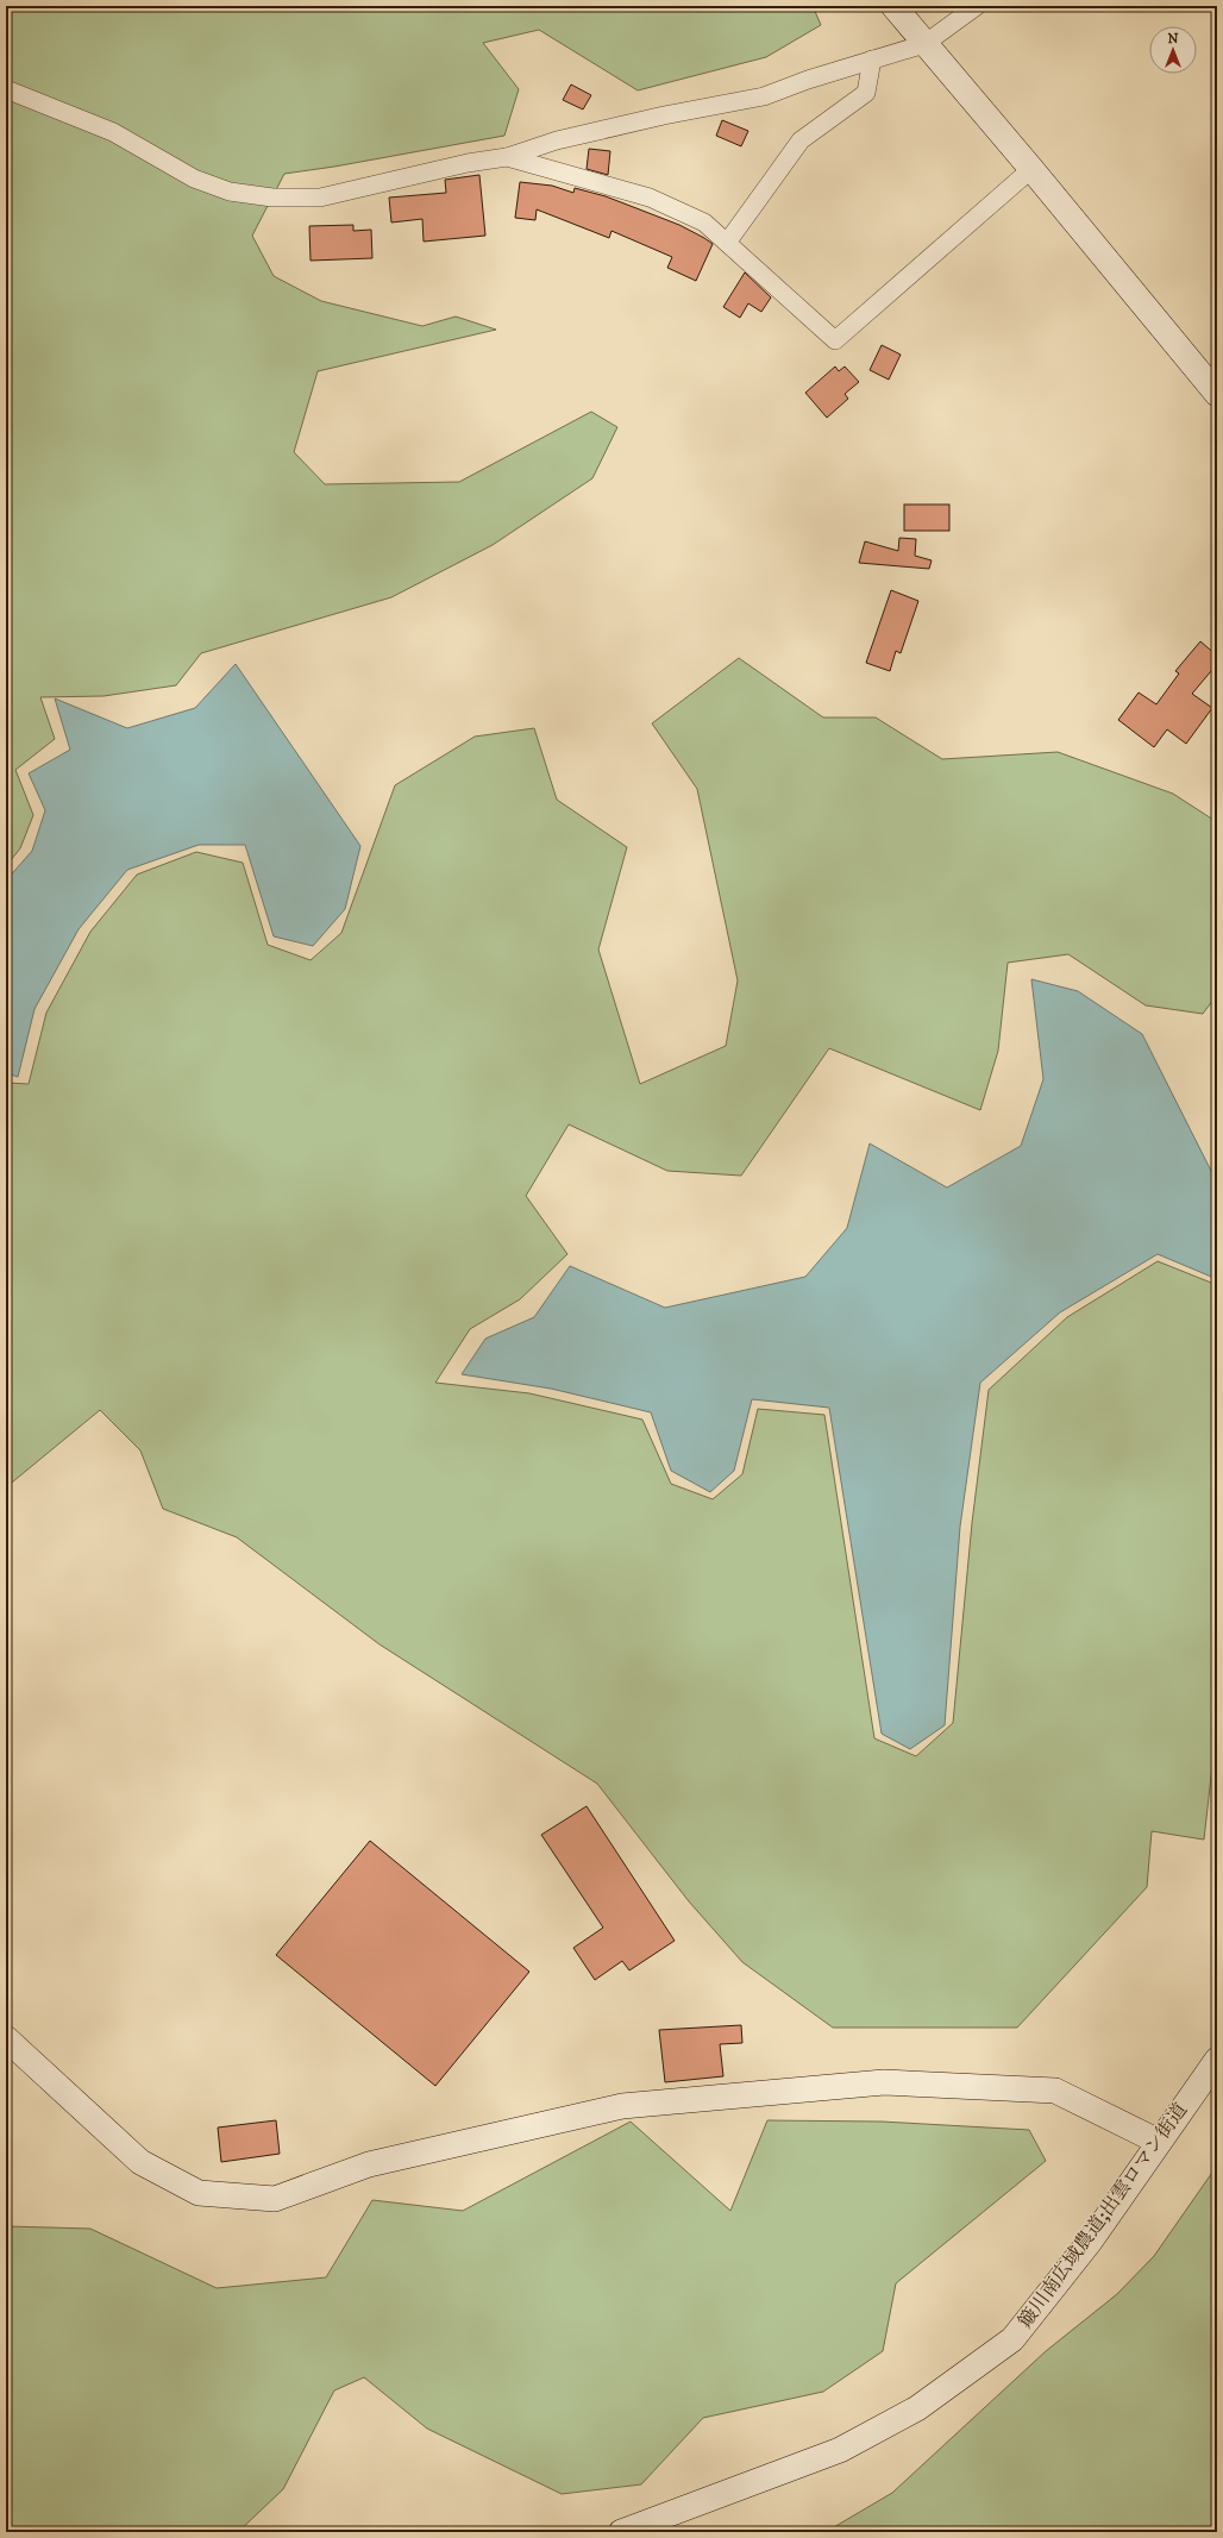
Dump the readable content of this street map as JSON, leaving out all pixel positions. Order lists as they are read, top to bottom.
{
  "streets": {
    "street": ["簸川南広域農道;出雲ロマン街道"]
  },
  "north": "top"
}
